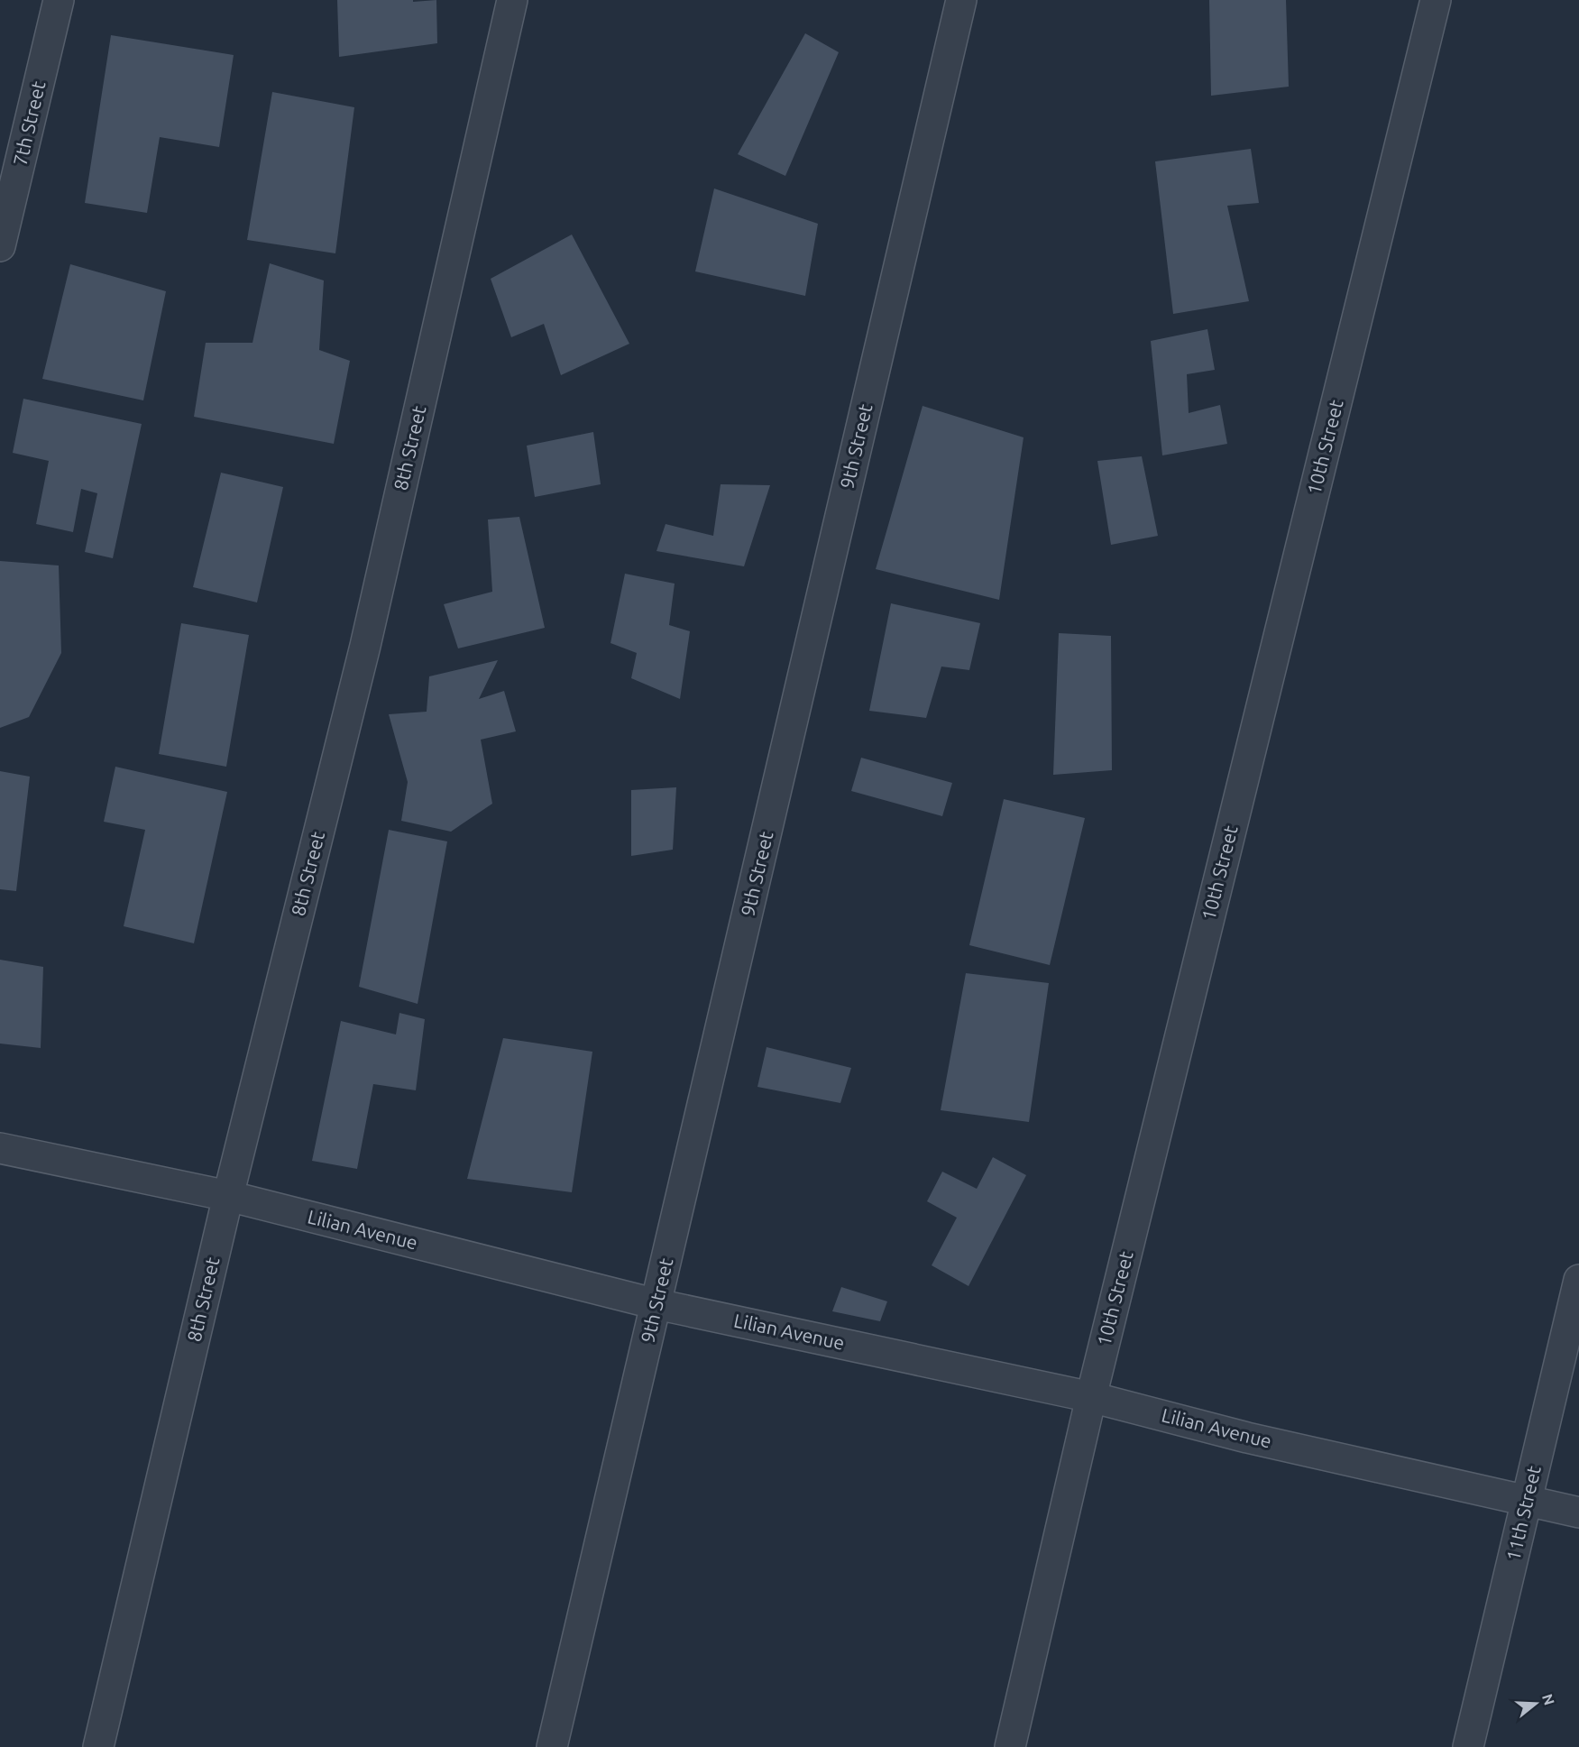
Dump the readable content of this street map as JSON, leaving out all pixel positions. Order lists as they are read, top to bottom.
{
  "streets": {
    "street": [
      "7th Street",
      "9th Street",
      "10th Street",
      "8th Street",
      "Lilian Avenue",
      "11th Street"
    ]
  },
  "crossings": [
    ["9th Street", "Lilian Avenue"],
    ["10th Street", "Lilian Avenue"],
    ["8th Street", "Lilian Avenue"],
    ["Lilian Avenue", "11th Street"]
  ],
  "north": "right"
}
